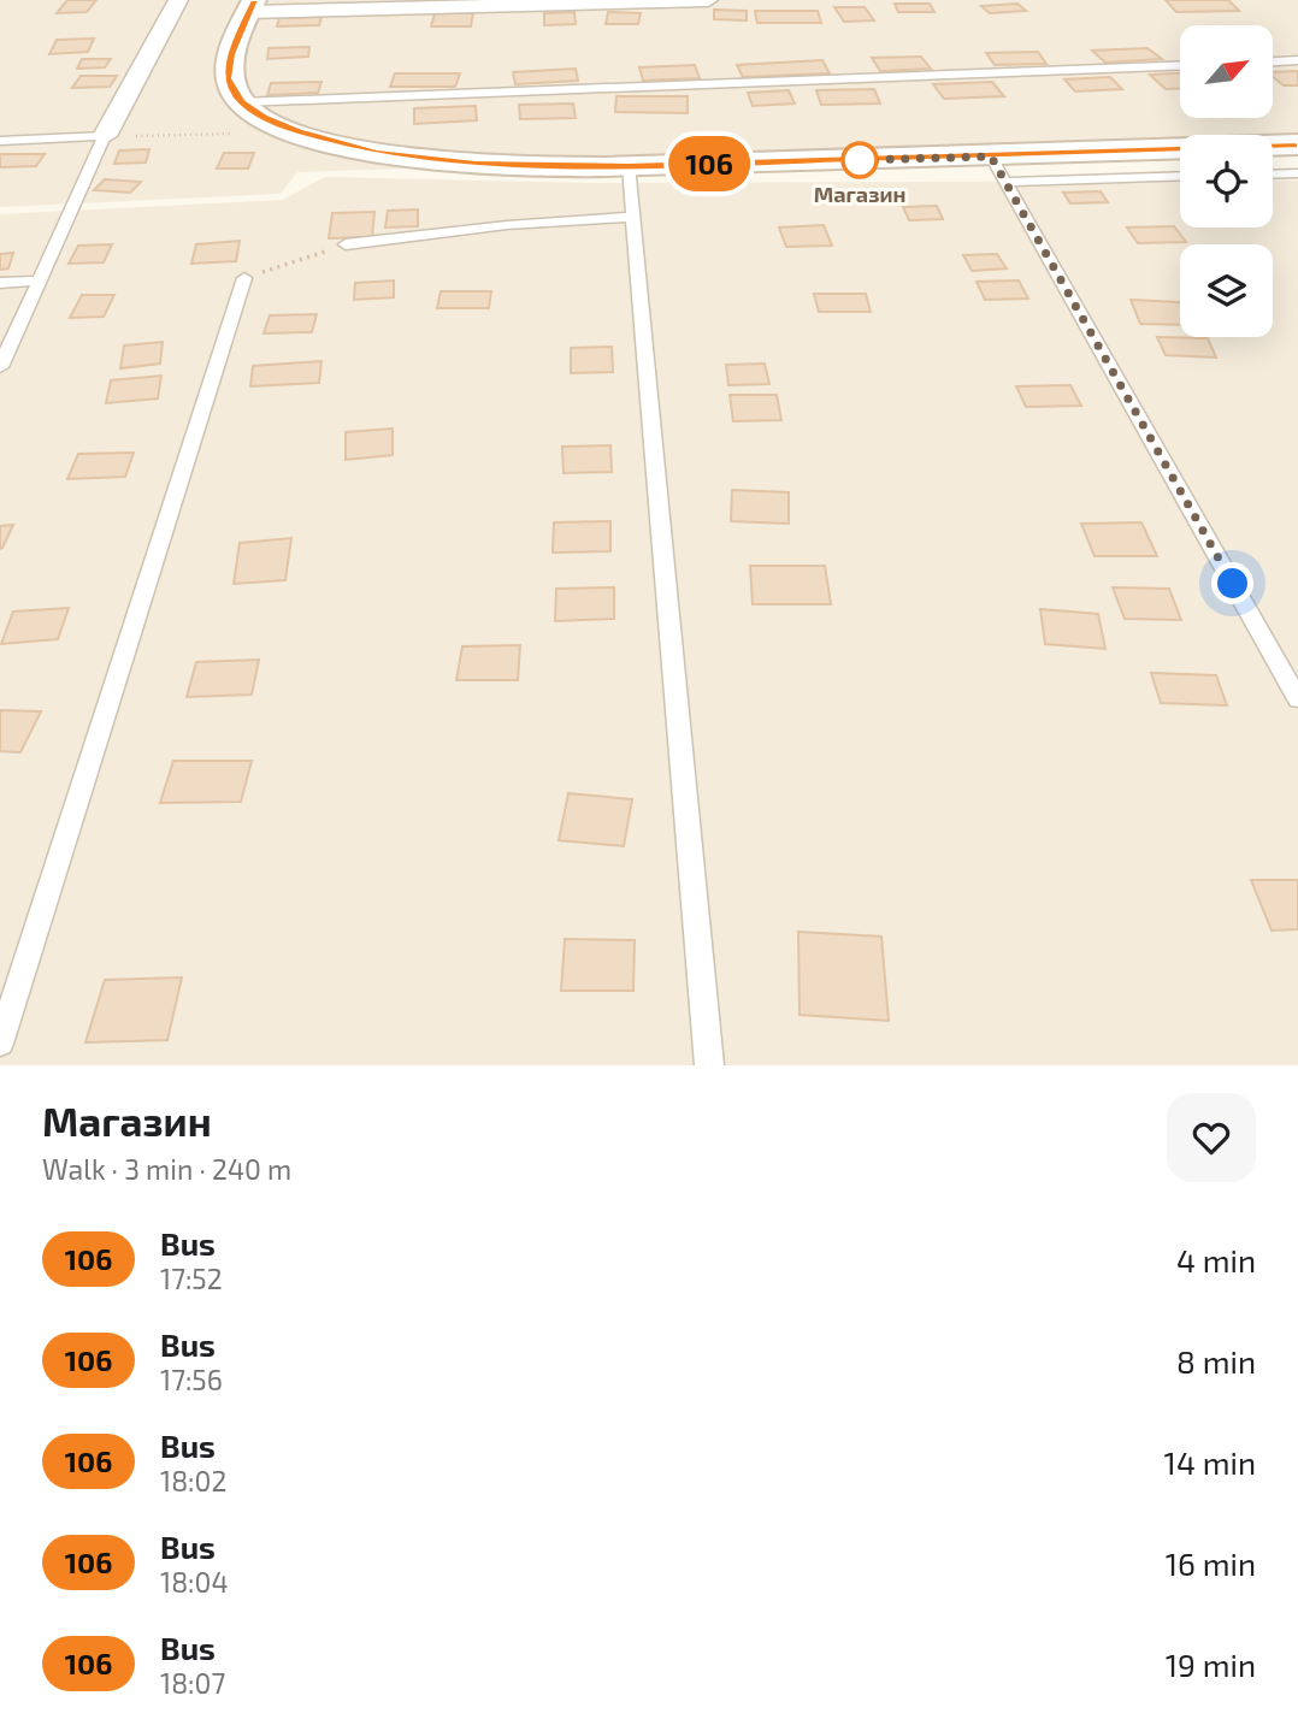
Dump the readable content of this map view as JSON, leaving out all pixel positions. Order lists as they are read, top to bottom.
{
  "places": ["Магазин"],
  "lines": ["bus line 106"],
  "north": "top right",
  "page": {
    "on_map": "106",
    "heading": ["Магазин", "Walk · 3 min · 240 m"],
    "list": [
      {
        "mark": "106",
        "name": "Bus",
        "note": "17:52",
        "value": "4 min"
      },
      {
        "mark": "106",
        "name": "Bus",
        "note": "17:56",
        "value": "8 min"
      },
      {
        "mark": "106",
        "name": "Bus",
        "note": "18:02",
        "value": "14 min"
      },
      {
        "mark": "106",
        "name": "Bus",
        "note": "18:04",
        "value": "16 min"
      },
      {
        "mark": "106",
        "name": "Bus",
        "note": "18:07",
        "value": "19 min"
      }
    ]
  }
}
